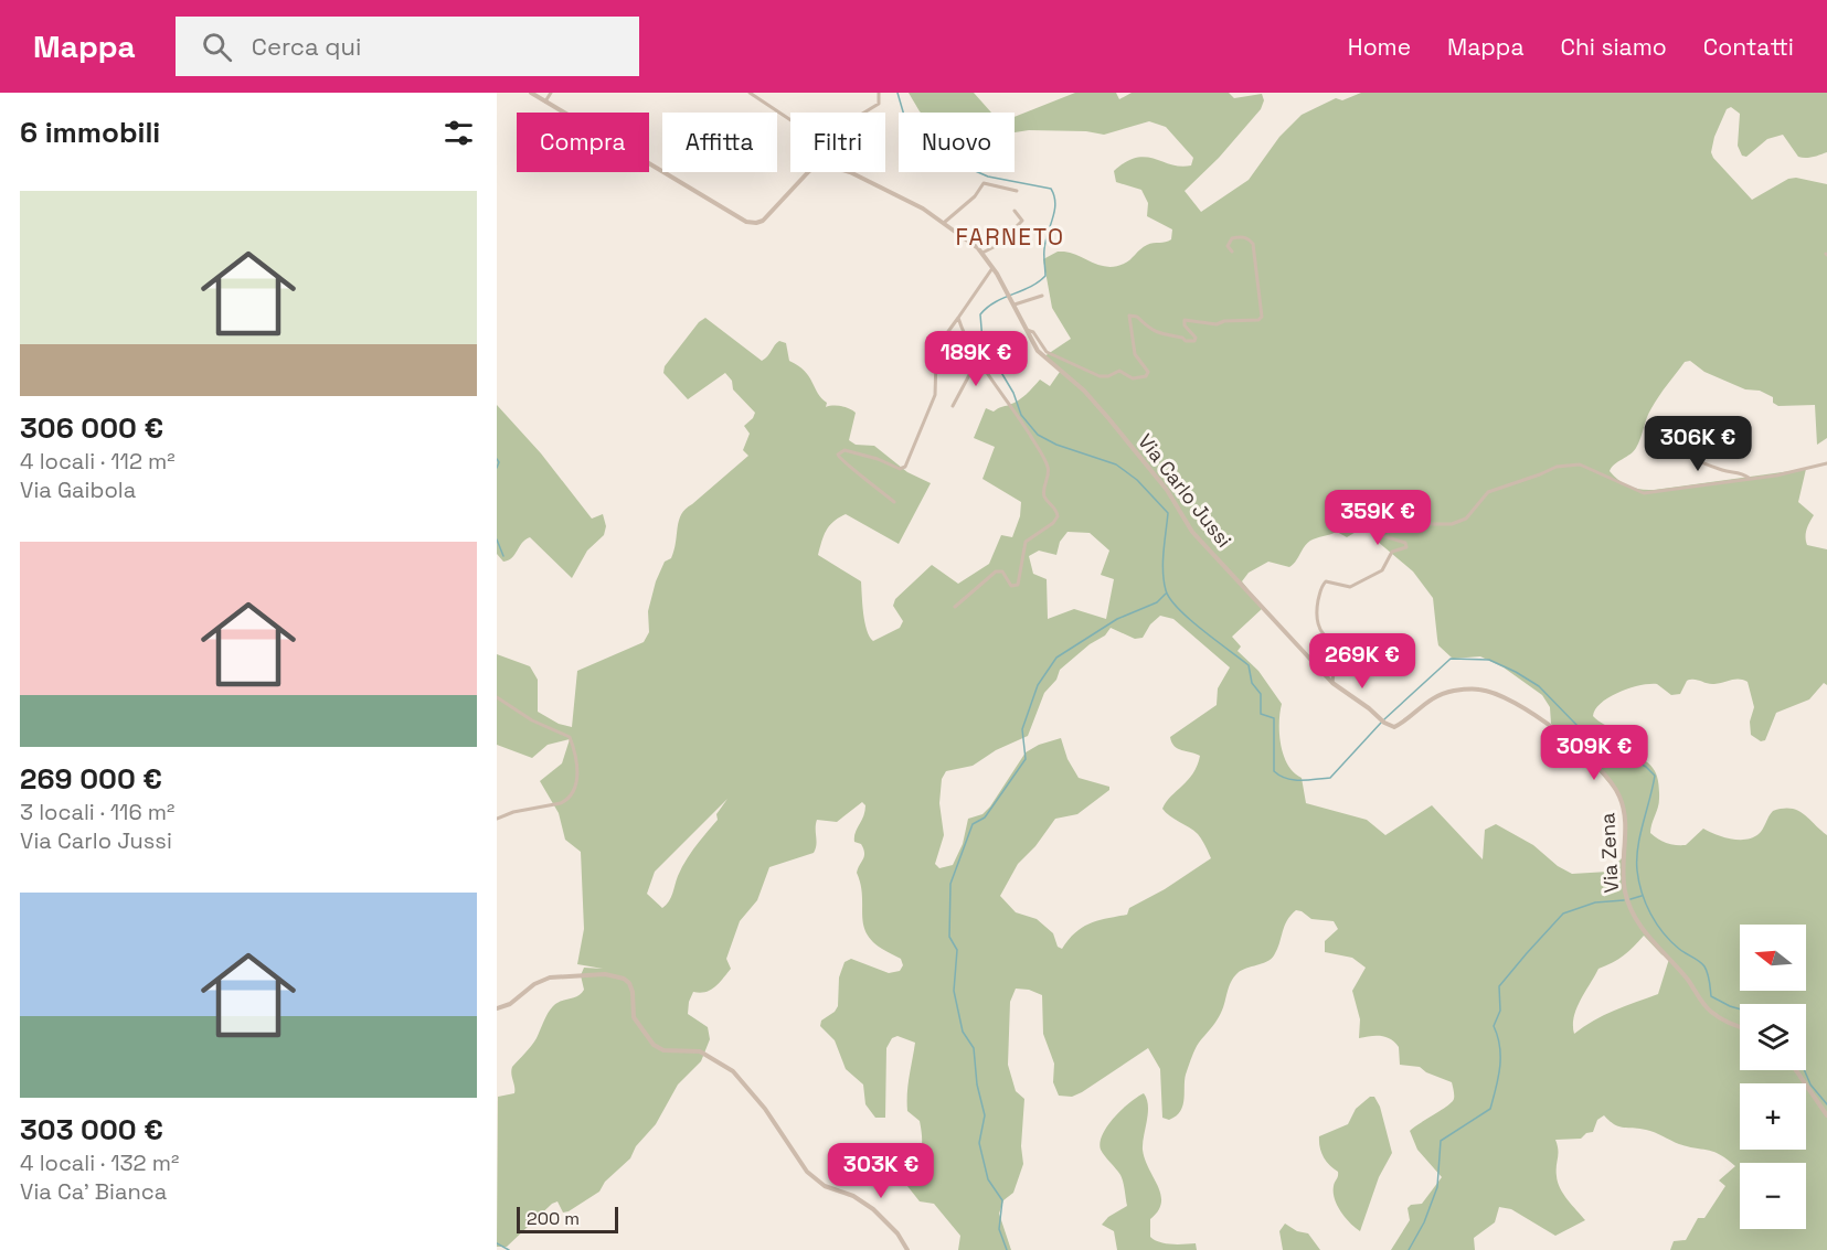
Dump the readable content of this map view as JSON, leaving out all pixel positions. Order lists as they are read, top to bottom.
{
  "streets": {
    "street": ["Via Carlo Jussi", "Via Zena"]
  },
  "crossings": [
    ["Via Carlo Jussi", "Via Zena"]
  ],
  "districts": ["FARNETO"],
  "scale_bar": "200 m",
  "north": "left",
  "page": {
    "header": "Mappa",
    "search": "Cerca qui",
    "nav": [
      "Home",
      "Mappa",
      "Chi siamo",
      "Contatti"
    ],
    "heading": "6 immobili",
    "chip": [
      "Compra",
      "Affitta",
      "Filtri",
      "Nuovo"
    ],
    "list": [
      {
        "name": "306 000 €",
        "note": "4 locali · 112 m² · Via Gaibola"
      },
      {
        "name": "269 000 €",
        "note": "3 locali · 116 m² · Via Carlo Jussi"
      },
      {
        "name": "303 000 €",
        "note": "4 locali · 132 m² · Via Ca' Bianca"
      }
    ],
    "price": [
      "189K €",
      "306K €",
      "359K €",
      "269K €",
      "309K €",
      "303K €"
    ],
    "map_buttons": ["+", "−"],
    "scale": "200 m"
  }
}
